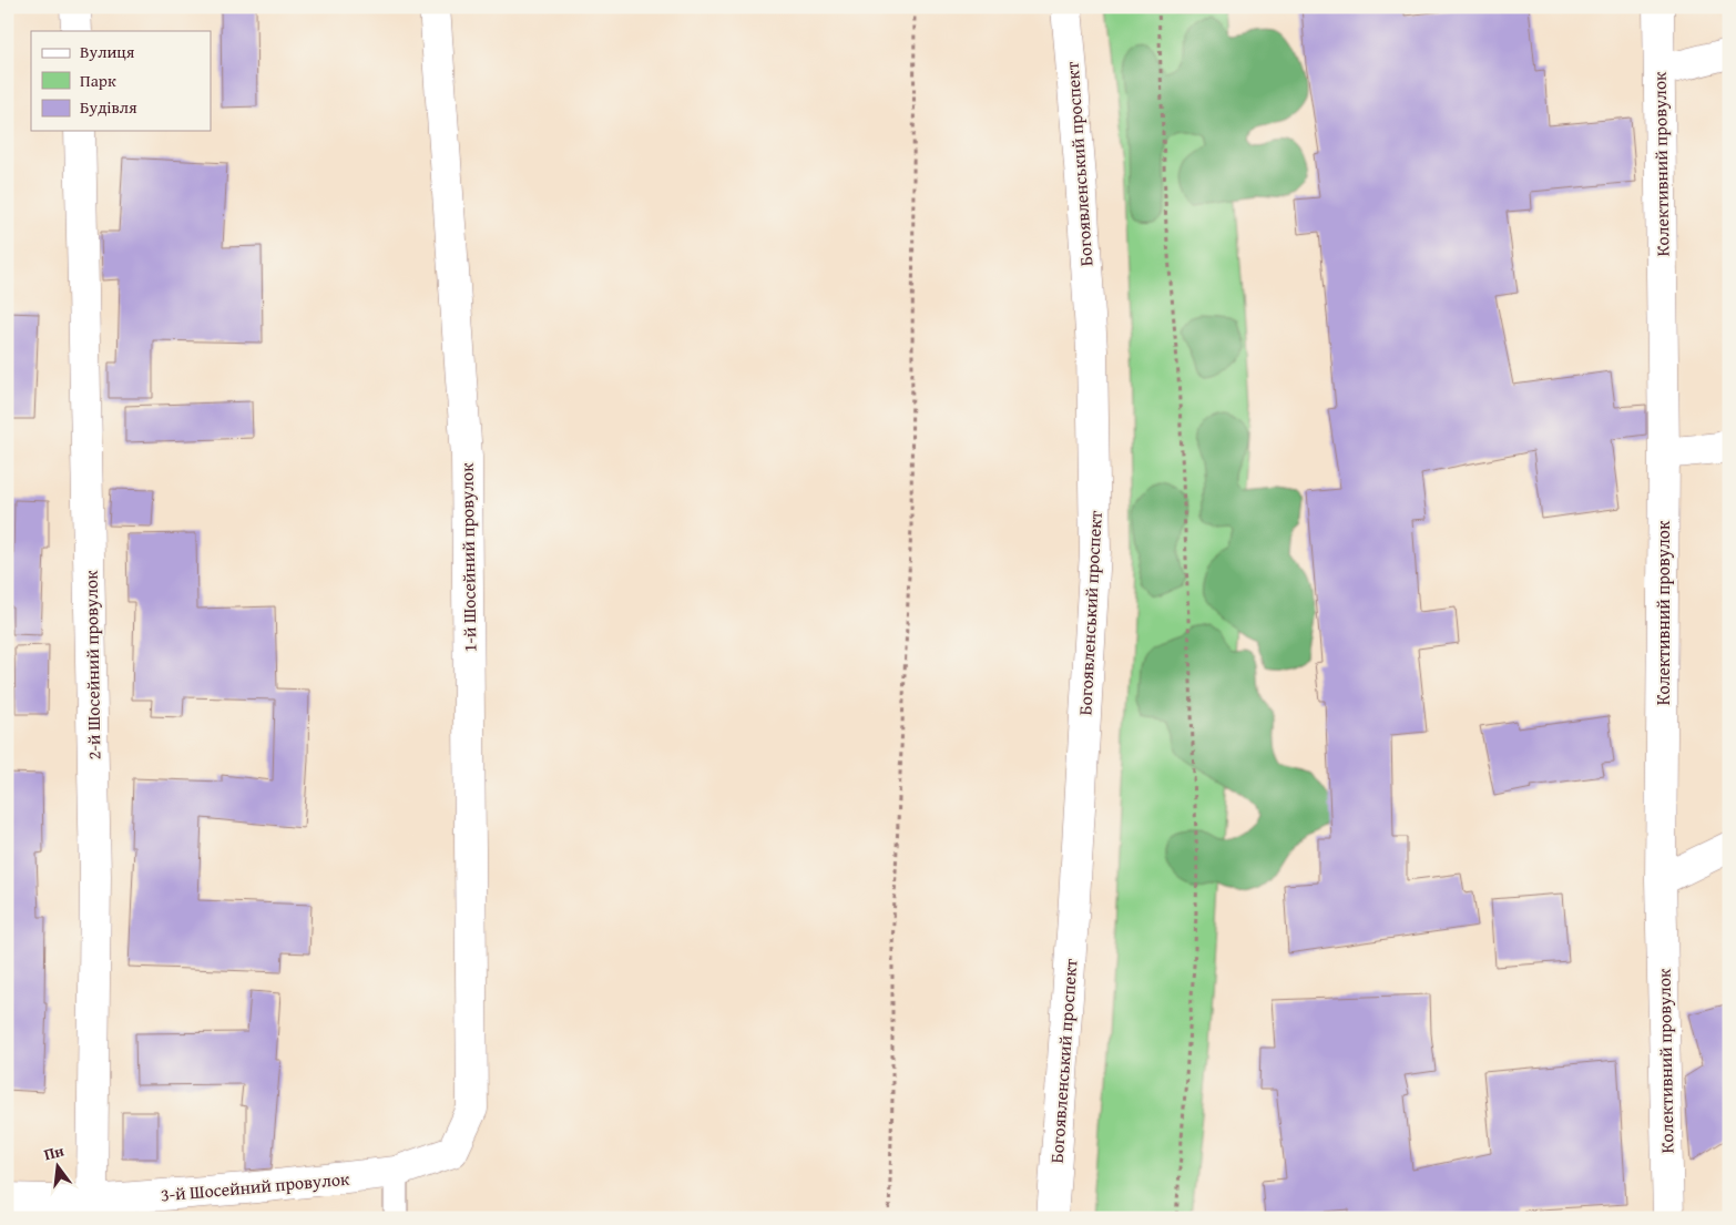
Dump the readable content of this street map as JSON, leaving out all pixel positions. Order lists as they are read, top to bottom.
{
  "streets": {
    "street": [
      "Богоявленський проспект",
      "Колективний провулок",
      "1-й Шосейний провулок",
      "2-й Шосейний провулок",
      "3-й Шосейний провулок"
    ]
  },
  "crossings": [
    ["1-й Шосейний провулок", "3-й Шосейний провулок"],
    ["2-й Шосейний провулок", "3-й Шосейний провулок"]
  ],
  "legend": ["Вулиця", "Парк", "Будівля"],
  "north": "top"
}
